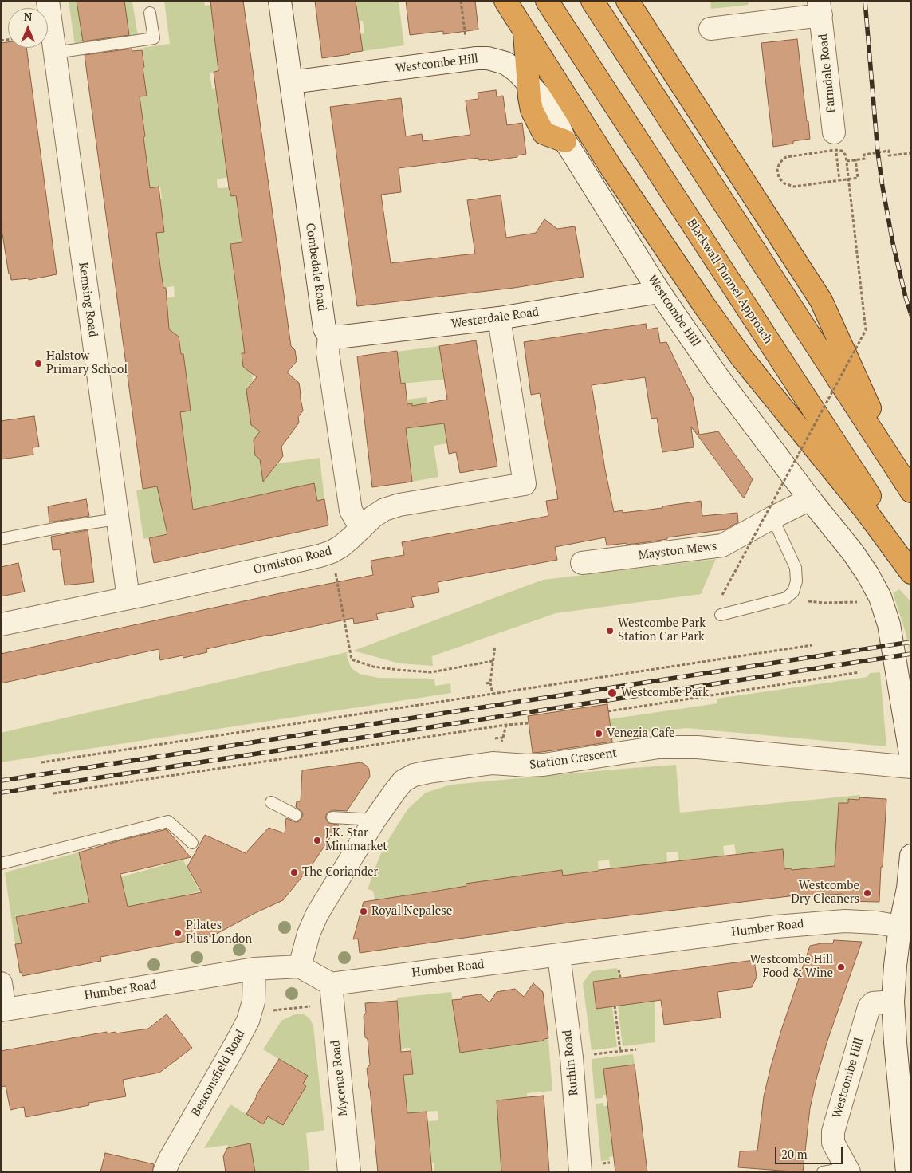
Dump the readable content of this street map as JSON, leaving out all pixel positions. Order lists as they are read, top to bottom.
{
  "streets": {
    "highway": ["Blackwall Tunnel Approach"],
    "street": [
      "Westcombe Hill",
      "Farmdale Road",
      "Combedale Road",
      "Kemsing Road",
      "Westerdale Road",
      "Mayston Mews",
      "Ormiston Road",
      "Station Crescent",
      "Humber Road",
      "Ruthin Road",
      "Beaconsfield Road",
      "Mycenae Road"
    ]
  },
  "crossings": [
    ["Westcombe Hill", "Combedale Road"],
    ["Westcombe Hill", "Westerdale Road"],
    ["Westcombe Hill", "Mayston Mews"],
    ["Combedale Road", "Westerdale Road"],
    ["Combedale Road", "Ormiston Road"],
    ["Kemsing Road", "Ormiston Road"],
    ["Westerdale Road", "Ormiston Road"],
    ["Station Crescent", "Humber Road"],
    ["Humber Road", "Ruthin Road"],
    ["Humber Road", "Beaconsfield Road"],
    ["Humber Road", "Mycenae Road"]
  ],
  "places": [
    "Halstow Primary School",
    "Westcombe Park Station Car Park",
    "Westcombe Park",
    "Venezia Cafe",
    "J.K. Star Minimarket",
    "The Coriander",
    "Westcombe Dry Cleaners",
    "Royal Nepalese",
    "Pilates Plus London",
    "Westcombe Hill Food & Wine"
  ],
  "scale_bar": "20 m",
  "north": "top"
}
